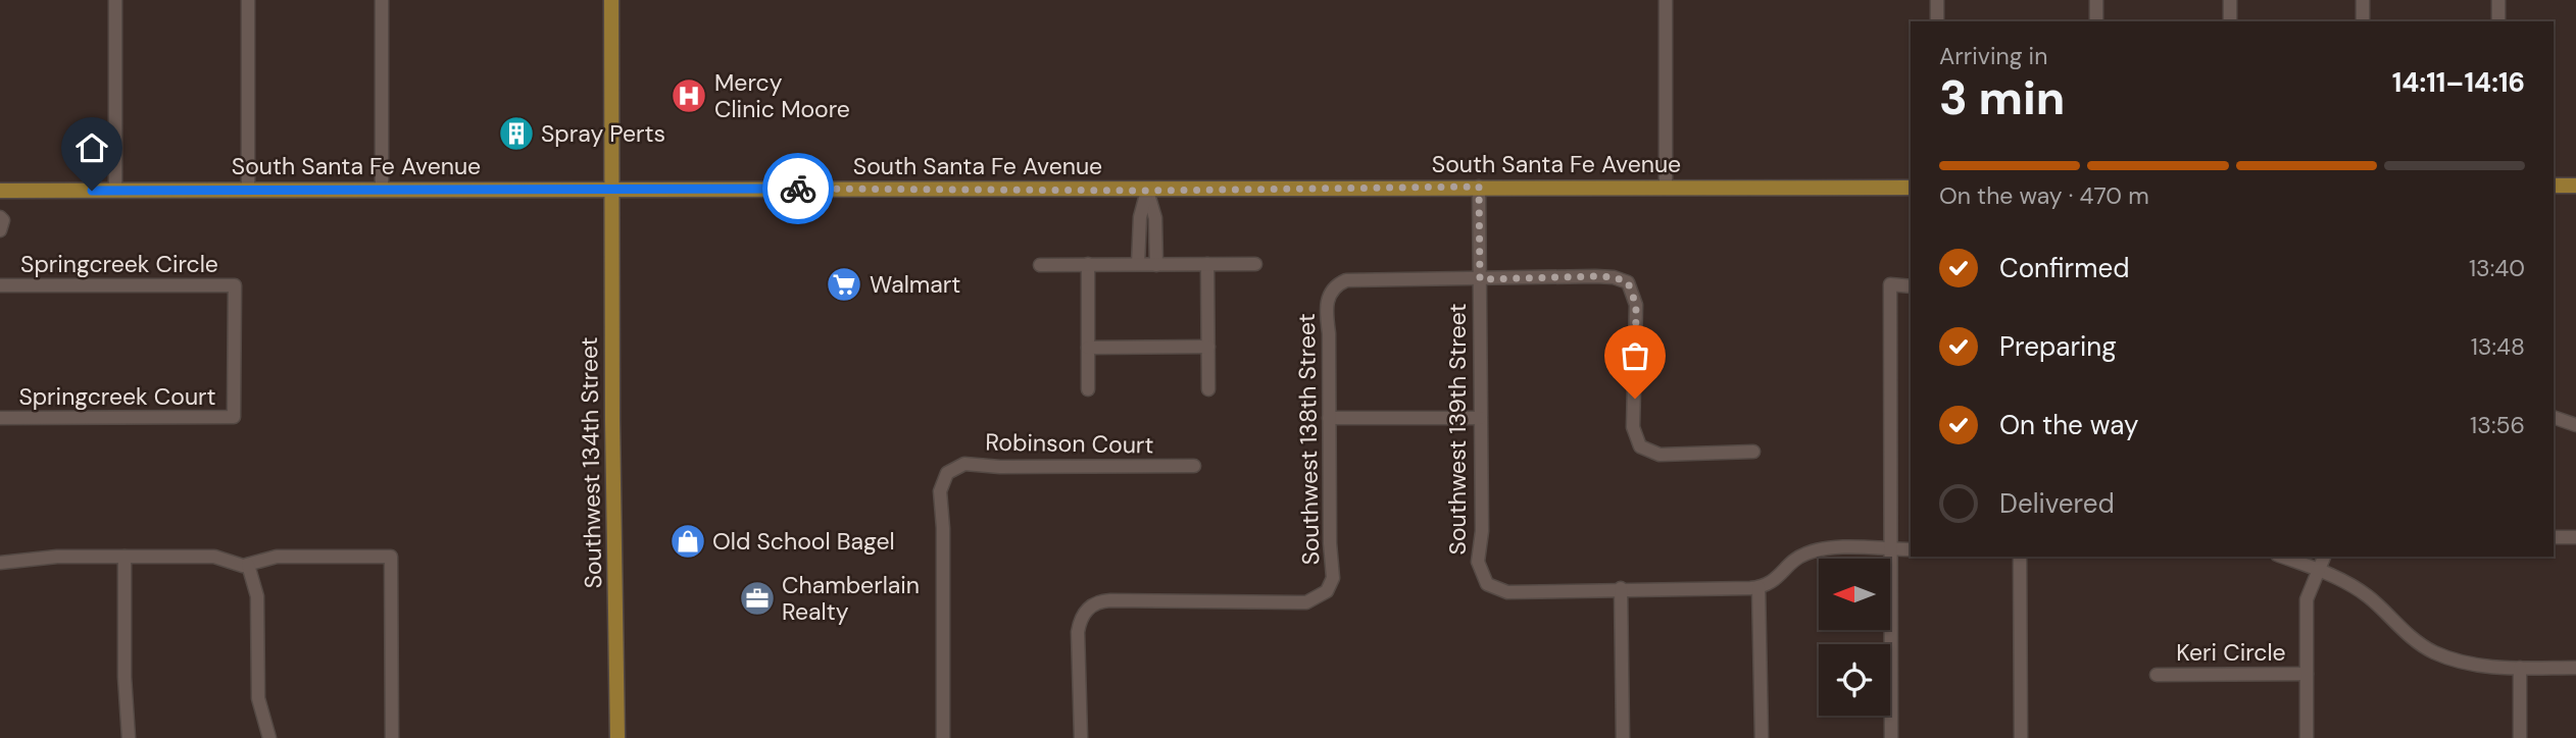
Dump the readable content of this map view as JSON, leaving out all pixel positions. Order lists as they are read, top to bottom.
{
  "streets": {
    "main road": ["South Santa Fe Avenue", "Southwest 134th Street"],
    "street": [
      "Springcreek Circle",
      "Springcreek Court",
      "Southwest 139th Street",
      "Southwest 138th Street",
      "Robinson Court",
      "Keri Circle"
    ]
  },
  "crossings": [
    ["South Santa Fe Avenue", "Southwest 139th Street"],
    ["South Santa Fe Avenue", "Southwest 134th Street"],
    ["Springcreek Circle", "Springcreek Court"],
    ["Southwest 139th Street", "Southwest 138th Street"]
  ],
  "places": {
    "hospital": ["Mercy Clinic Moore"],
    "building": ["Spray Perts"],
    "supermarket": ["Walmart"],
    "shop": ["Old School Bagel"],
    "office": ["Chamberlain Realty"]
  },
  "north": "left",
  "page": {
    "heading": ["3 min", "Arriving in", "14:11–14:16"],
    "bar": "On the way · 470 m",
    "list": [
      ["Confirmed", "13:40"],
      ["Preparing", "13:48"],
      ["On the way", "13:56"],
      "Delivered"
    ]
  }
}
